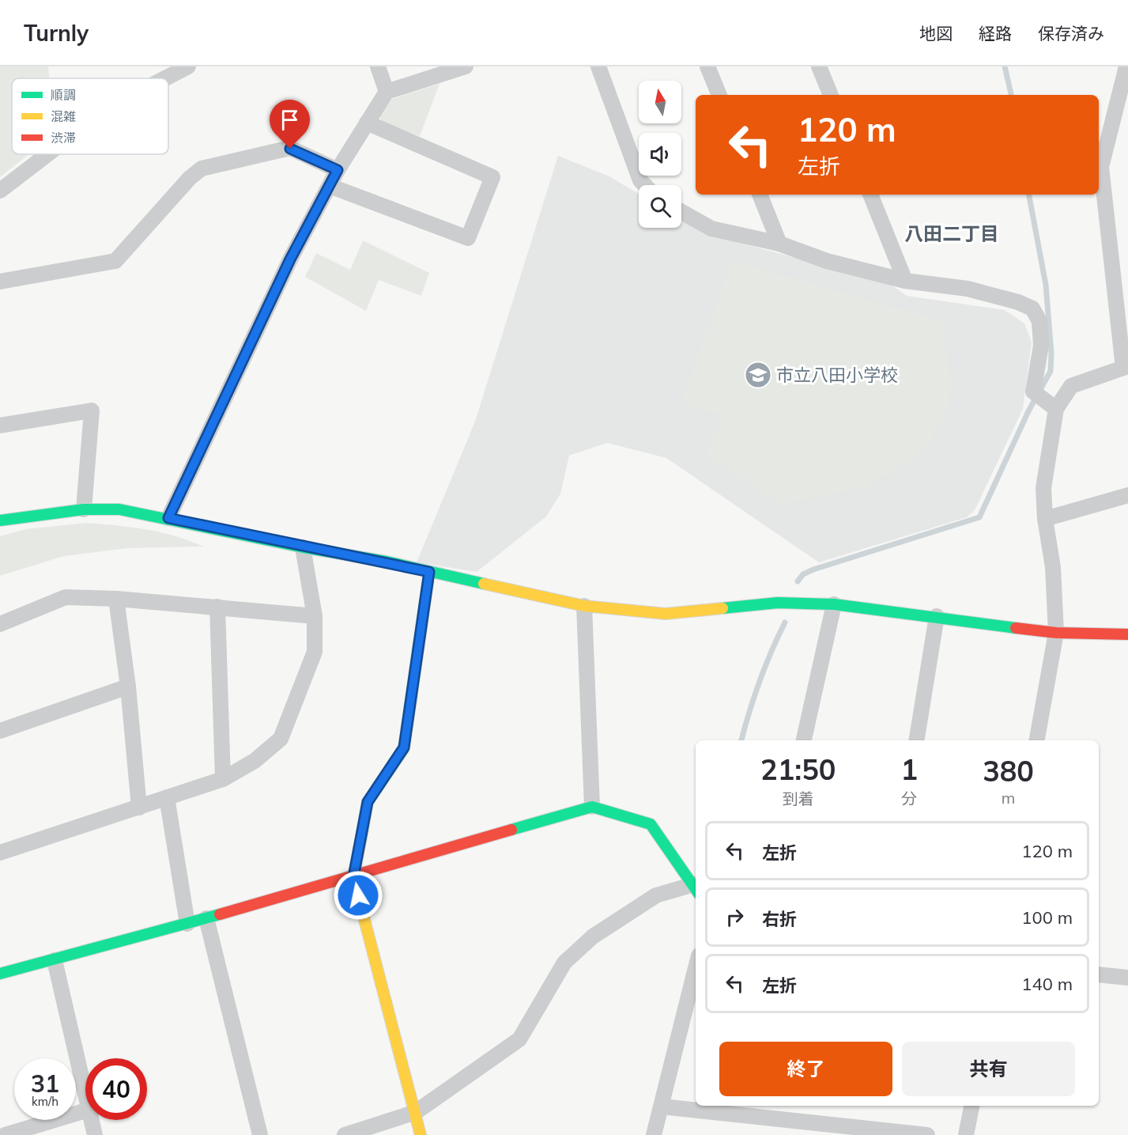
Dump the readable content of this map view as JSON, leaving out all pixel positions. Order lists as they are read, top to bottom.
{
  "districts": ["八田二丁目"],
  "places": {
    "school or university": ["市立八田小学校"]
  },
  "legend": ["順調", "混雑", "渋滞"],
  "north": "top",
  "page": {
    "header": "Turnly",
    "nav": ["地図", "経路", "保存済み"],
    "turn": ["120 m", "左折"],
    "eta": [
      "21:50",
      "到着",
      "1",
      "分",
      "380",
      "m"
    ],
    "list": [
      {
        "name": "左折",
        "value": "120 m"
      },
      {
        "name": "右折",
        "value": "100 m"
      },
      {
        "name": "左折",
        "value": "140 m"
      }
    ],
    "buttons": ["終了", "共有"],
    "speed": "31 km/h",
    "limit": "40"
  }
}
